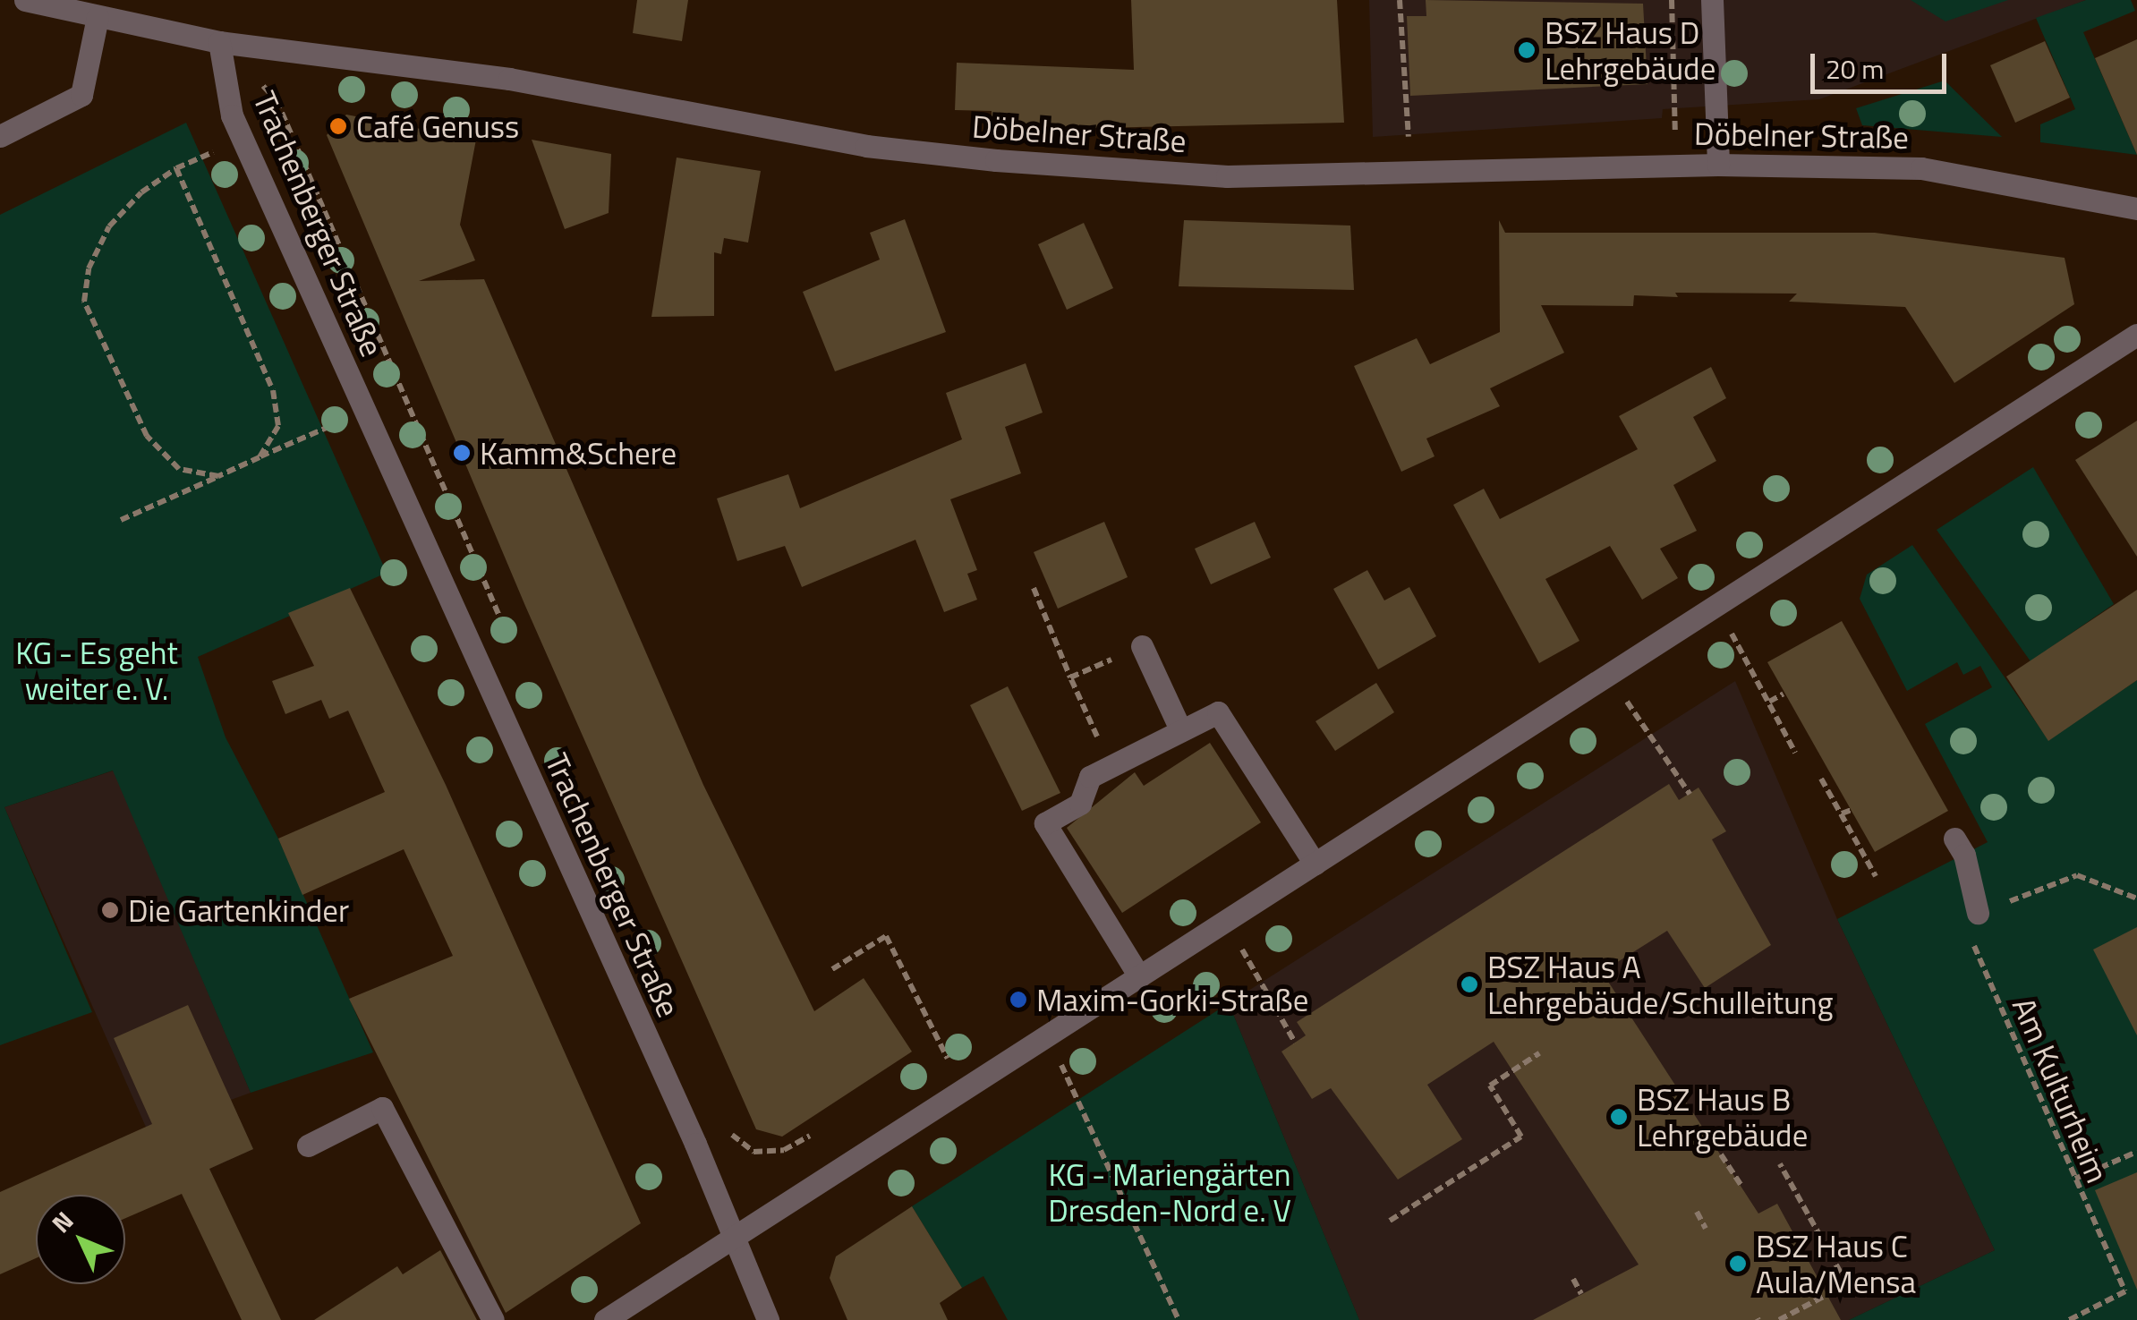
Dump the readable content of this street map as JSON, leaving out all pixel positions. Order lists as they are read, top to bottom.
{
  "streets": {
    "street": ["Döbelner Straße", "Trachenberger Straße"],
    "path": ["Am Kulturheim"]
  },
  "crossings": [
    ["Döbelner Straße", "Trachenberger Straße"]
  ],
  "parks": ["KG - Es geht weiter e. V.", "KG - Mariengärten Dresden-Nord e. V"],
  "places": [
    "BSZ Haus D Lehrgebäude",
    "Café Genuss",
    "Kamm&Schere",
    "Die Gartenkinder",
    "BSZ Haus A Lehrgebäude/Schulleitung",
    "Maxim-Gorki-Straße",
    "BSZ Haus B Lehrgebäude",
    "BSZ Haus C Aula/Mensa"
  ],
  "scale_bar": "20 m",
  "north": "top left"
}
